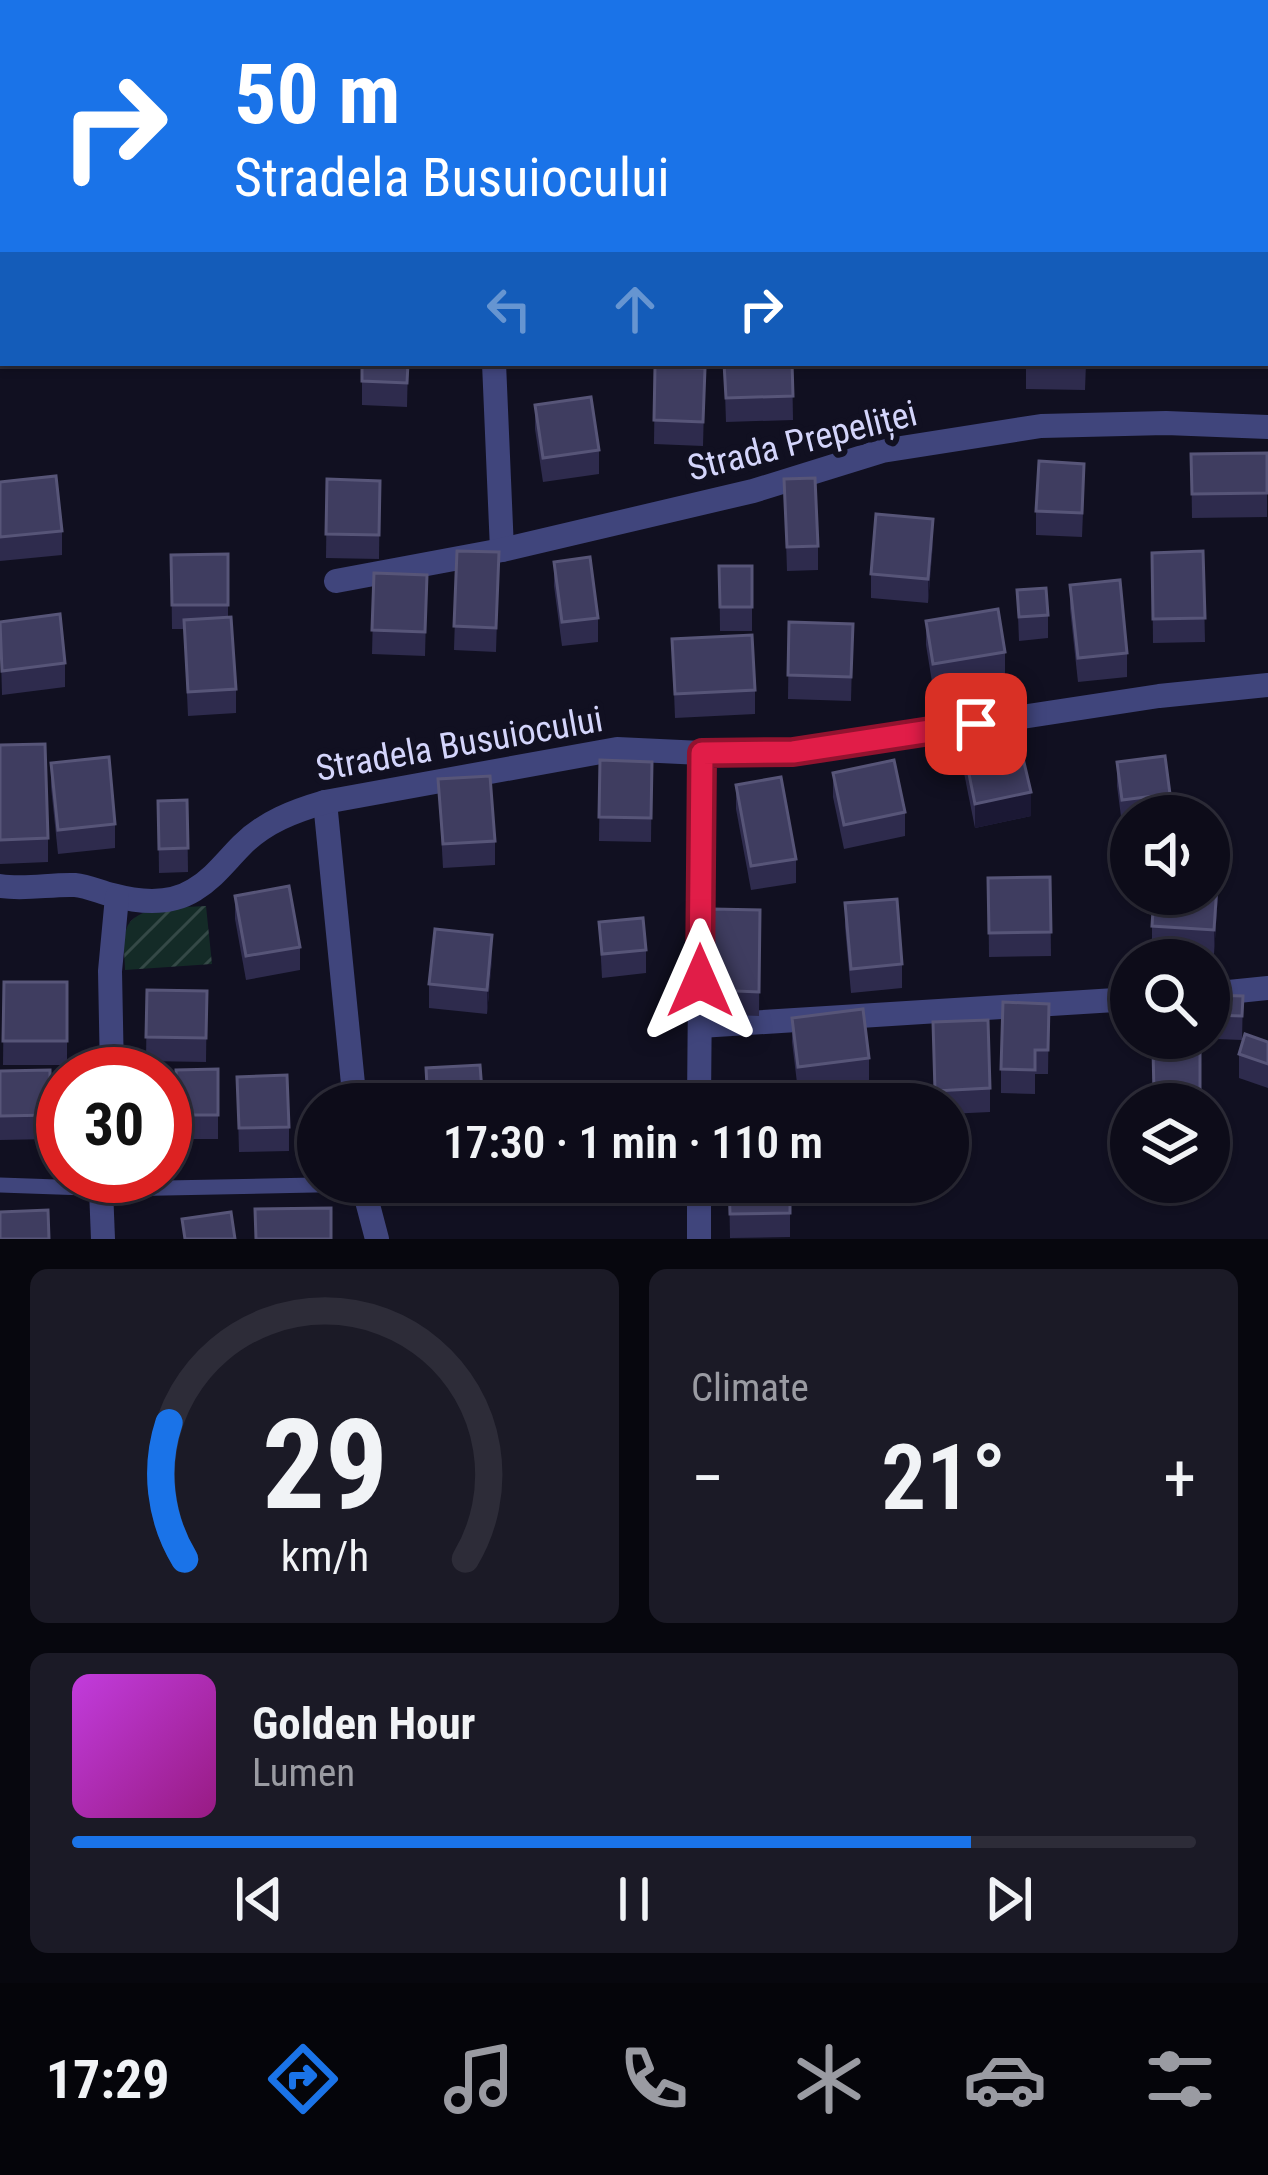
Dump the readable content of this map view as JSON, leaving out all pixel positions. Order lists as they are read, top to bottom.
{
  "streets": {
    "street": ["Strada Prepeliței", "Stradela Busuiocului"]
  },
  "page": {
    "turn": ["50 m", "Stradela Busuiocului"],
    "limit": "30",
    "trip": "17:30 · 1 min · 110 m",
    "tile": "Climate",
    "heat": ["−", "21°", "+"],
    "song": ["Golden Hour", "Lumen"],
    "tabs": "17:29",
    "gauge": ["29", "km/h"]
  }
}
